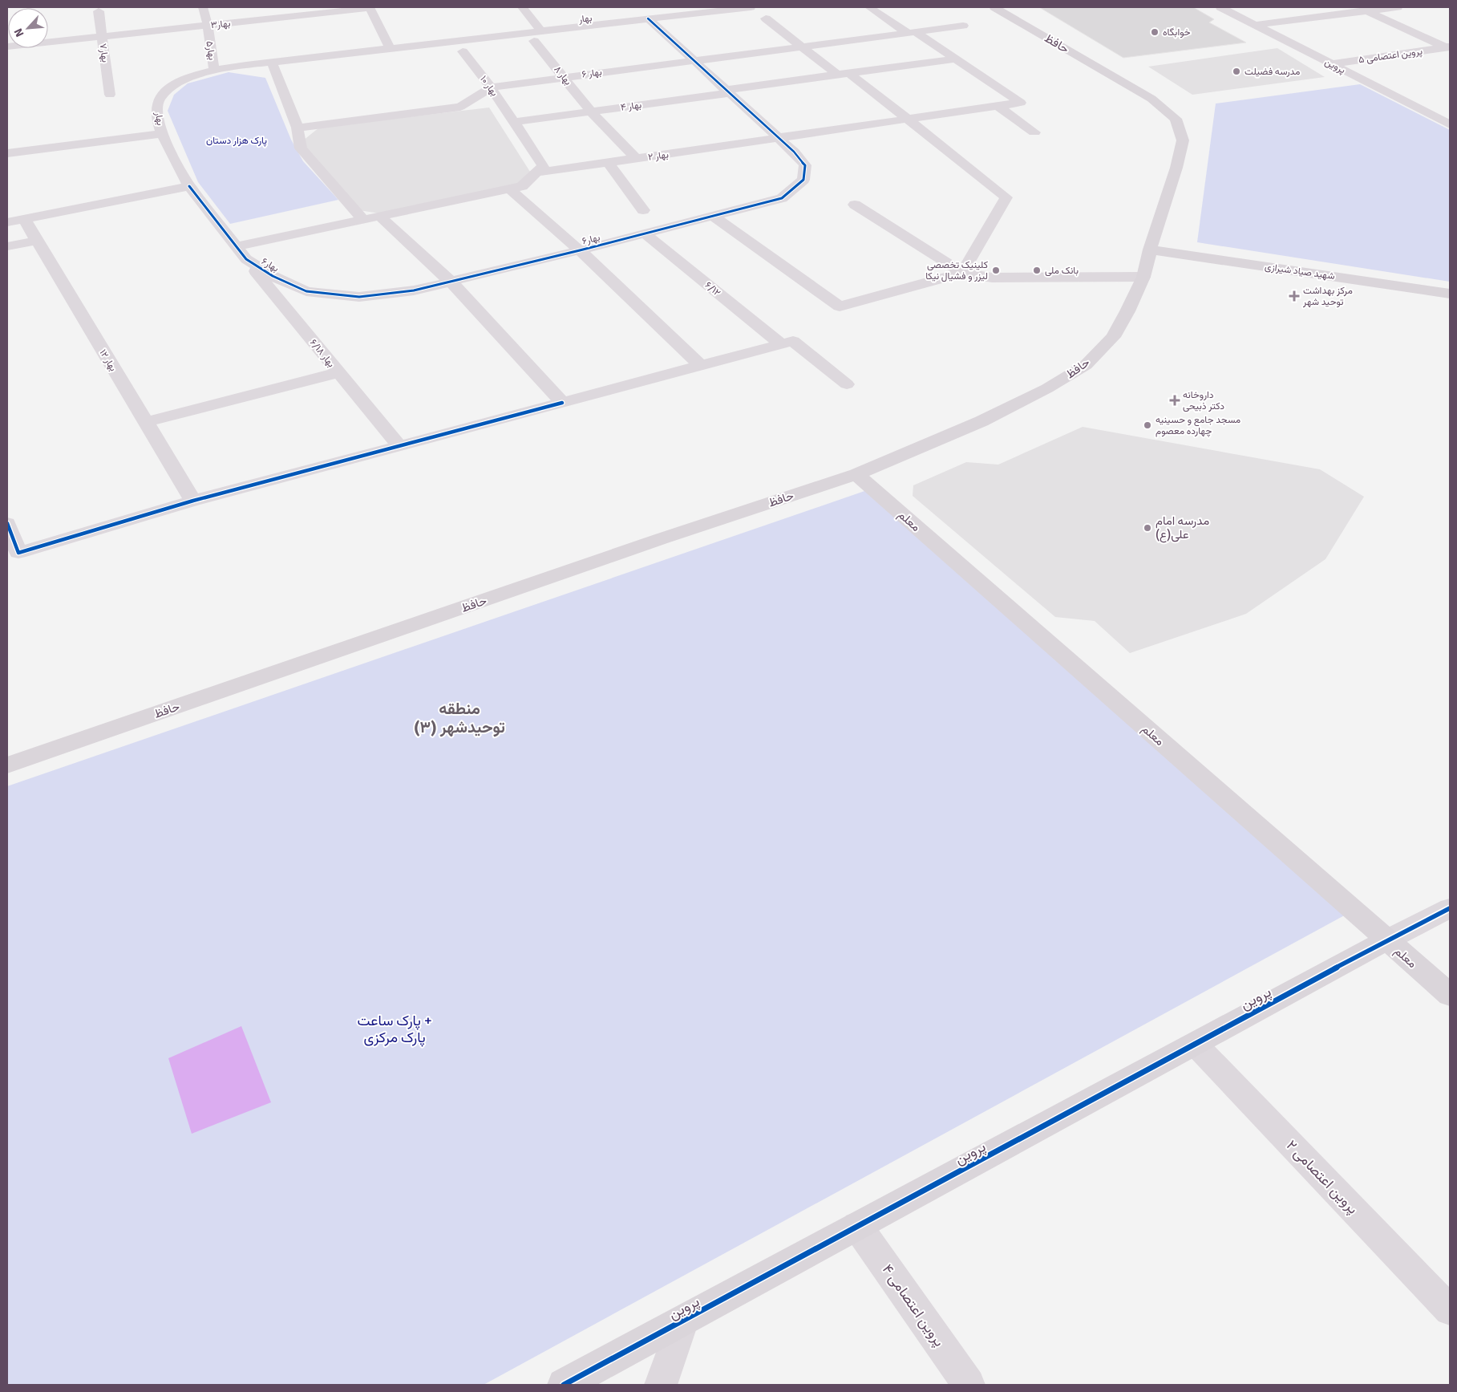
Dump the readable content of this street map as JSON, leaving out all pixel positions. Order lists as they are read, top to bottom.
{
  "streets": {
    "main road": [
      "حافظ",
      "پروین",
      "شهید صیاد شیرازی",
      "معلم"
    ],
    "street": [
      "بهار",
      "بهار۳",
      "بهار۵",
      "بهار۷",
      "پروین اعتصامی ۵",
      "بهار ۶",
      "بهار ۸",
      "بهار ۱۰",
      "بهار ۴",
      "بهار ۲",
      "بهار۶",
      "۶/۱۲",
      "بهار ۶/۱۸",
      "بهار ۱۲",
      "پروین اعتصامی ۲",
      "پروین اعتصامی ۴"
    ]
  },
  "crossings": [
    ["بهار", "بهار۳"],
    ["بهار", "بهار۵"],
    ["بهار", "بهار۶"],
    ["بهار۳", "بهار۵"],
    ["بهار۳", "بهار۷"],
    ["حافظ", "شهید صیاد شیرازی"],
    ["حافظ", "معلم"],
    ["پروین اعتصامی ۵", "پروین"],
    ["پروین", "معلم"],
    ["پروین", "پروین اعتصامی ۲"],
    ["پروین", "پروین اعتصامی ۴"],
    ["بهار ۶", "بهار ۸"],
    ["بهار ۶", "بهار ۱۰"],
    ["بهار ۶", "بهار۶"],
    ["بهار ۸", "بهار ۴"],
    ["بهار ۸", "بهار ۲"],
    ["بهار ۱۰", "بهار ۴"],
    ["بهار ۱۰", "بهار ۲"],
    ["بهار ۴", "بهار ۲"],
    ["بهار ۴", "بهار۶"],
    ["بهار ۲", "بهار۶"],
    ["بهار۶", "۶/۱۲"],
    ["بهار۶", "بهار ۶/۱۸"]
  ],
  "districts": ["منطقه توحیدشهر (۳)"],
  "parks": ["پارک هزار دستان", "پارک ساعت + پارک مرکزی"],
  "places": {
    "other": [
      "خوابگاه",
      "مدرسه فضیلت",
      "کلینیک تخصصی لیزر و فشیال نیکا",
      "بانک ملی",
      "مسجد جامع و حسینیه چهارده معصوم",
      "مدرسه امام علی(ع)"
    ],
    "health": ["مرکز بهداشت توحید شهر", "داروخانه دکتر ذبیحی"]
  },
  "north": "bottom left"
}
